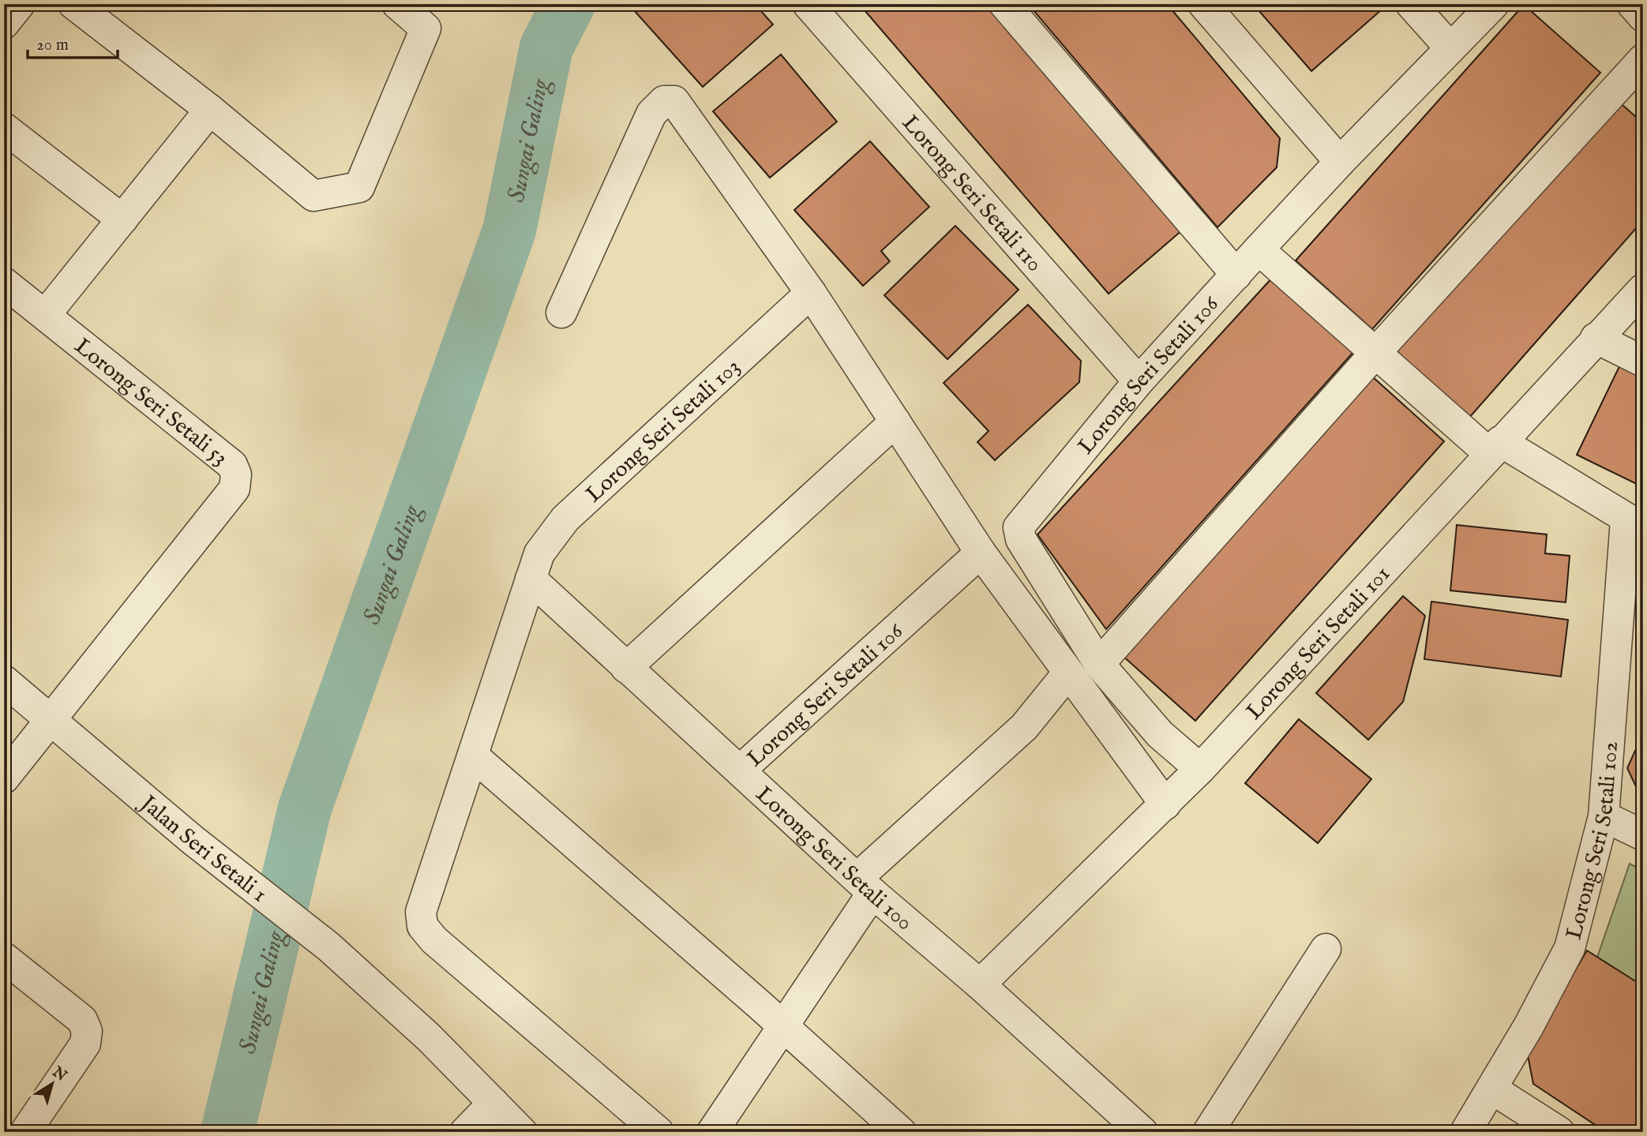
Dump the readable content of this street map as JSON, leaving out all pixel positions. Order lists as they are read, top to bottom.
{
  "streets": {
    "street": [
      "Lorong Seri Setali 110",
      "Lorong Seri Setali 106",
      "Lorong Seri Setali 53",
      "Lorong Seri Setali 103",
      "Lorong Seri Setali 101",
      "Lorong Seri Setali 102",
      "Jalan Seri Setali 1",
      "Lorong Seri Setali 100"
    ]
  },
  "crossings": [
    ["Lorong Seri Setali 110", "Lorong Seri Setali 106"],
    ["Lorong Seri Setali 106", "Lorong Seri Setali 101"],
    ["Lorong Seri Setali 106", "Lorong Seri Setali 100"],
    ["Lorong Seri Setali 53", "Jalan Seri Setali 1"],
    ["Lorong Seri Setali 103", "Lorong Seri Setali 100"],
    ["Lorong Seri Setali 101", "Lorong Seri Setali 100"]
  ],
  "water": ["Sungai Galing"],
  "scale_bar": "20 m",
  "north": "top right"
}
